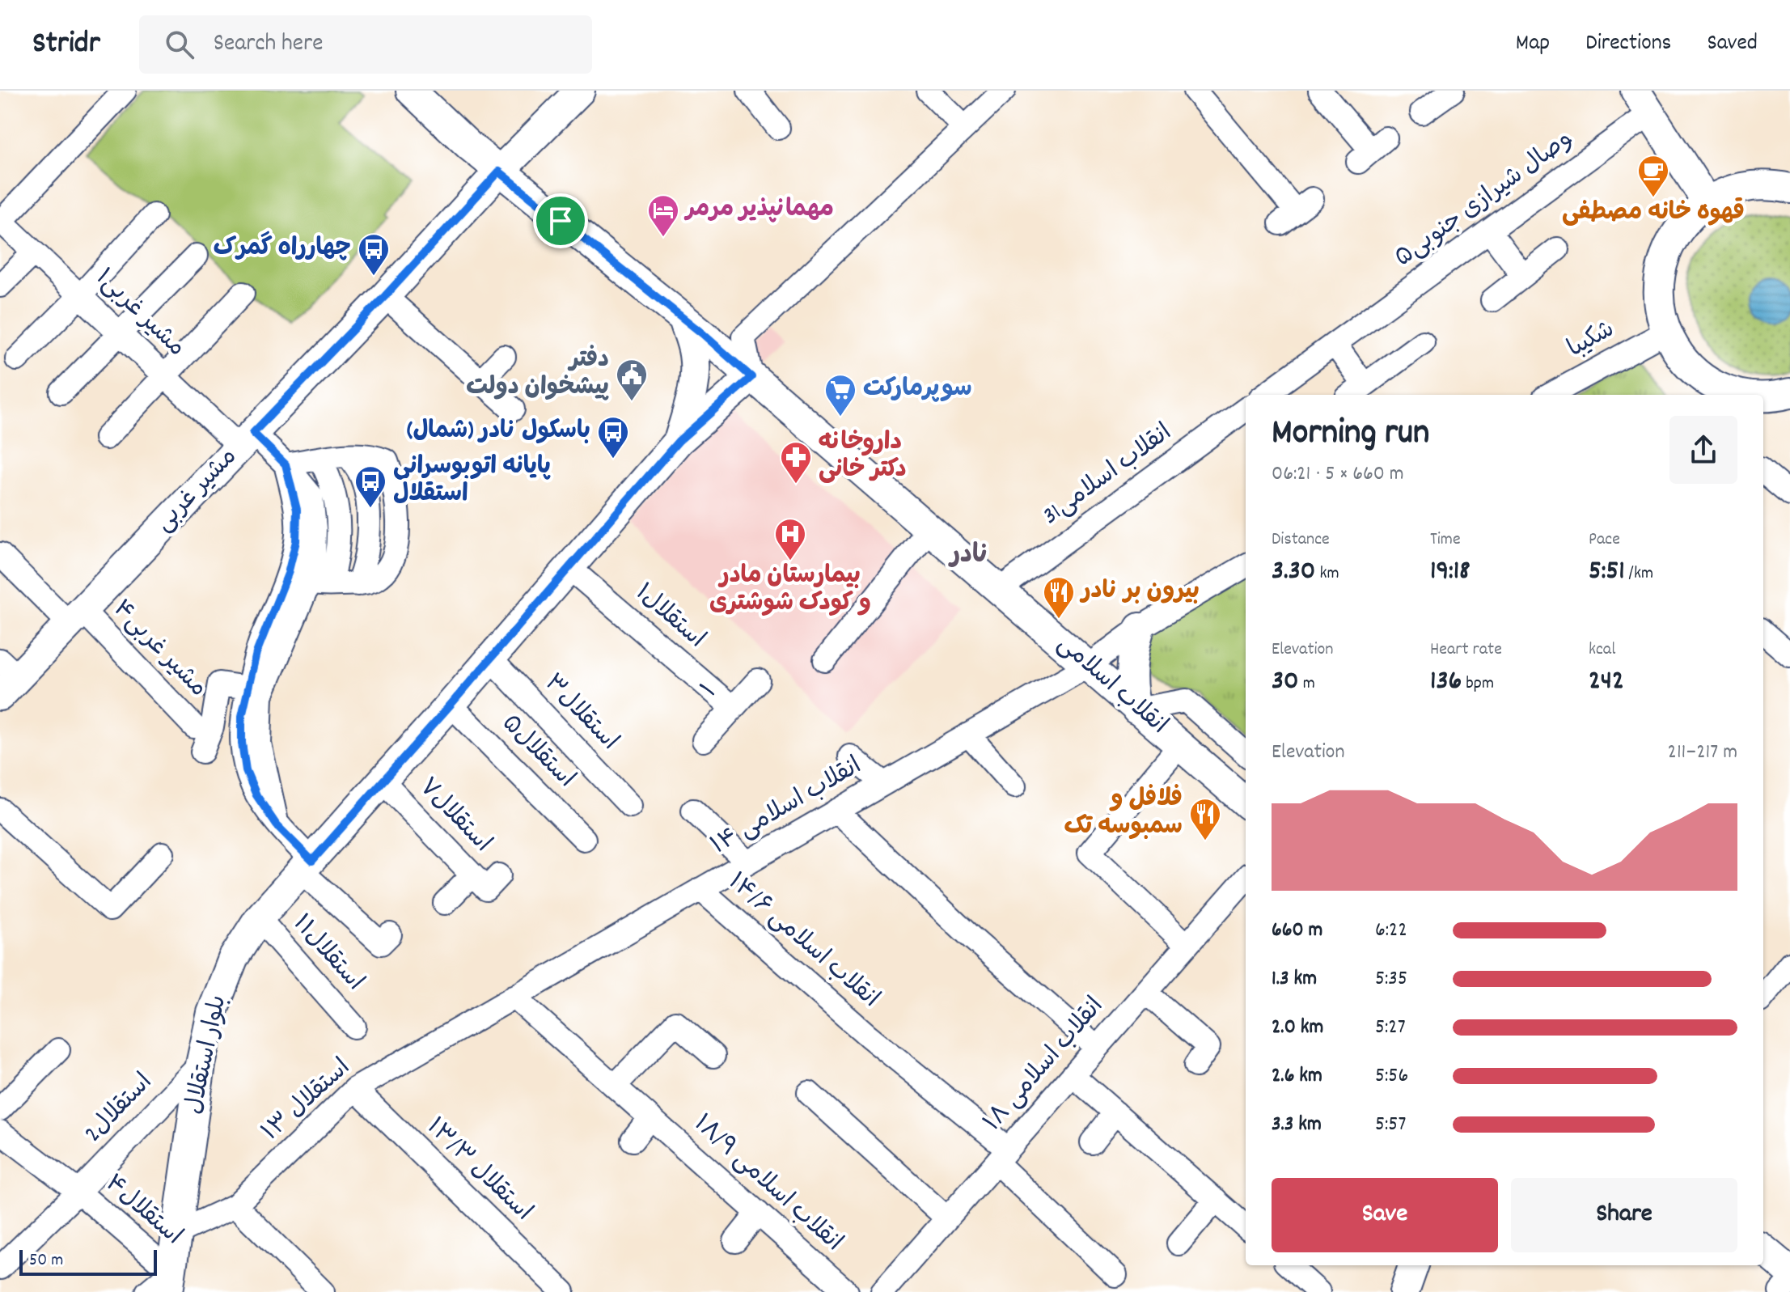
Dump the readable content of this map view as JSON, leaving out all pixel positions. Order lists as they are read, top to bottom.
{
  "streets": {
    "main road": ["مشیر غربی", "انقلاب اسلامی", "بلوار استقلال"],
    "street": [
      "۵وصال شیرازی جنوبی",
      "مشیر غربی۱",
      "شکیبا",
      "31انقلاب اسلامی",
      "استقلال۱",
      "مشیر غربی۴",
      "۱",
      "استقلال۳",
      "استقلال۵",
      "۱۴ انقلاب اسلامی",
      "استقلال۷",
      "۱۴/۶ انقلاب اسلامی",
      "استقلال۱۱",
      "۱۸ انقلاب اسلامی",
      "۱۳ استقلال",
      "2استقلال",
      "۱۳/۳ استقلال",
      "۱۸/۹ انقلاب اسلامی",
      "استقلال۴"
    ]
  },
  "crossings": [
    ["مشیر غربی۱", "مشیر غربی"],
    ["31انقلاب اسلامی", "انقلاب اسلامی"],
    ["مشیر غربی", "مشیر غربی۴"],
    ["مشیر غربی", "انقلاب اسلامی"],
    ["استقلال۱", "۱"],
    ["استقلال۱", "بلوار استقلال"],
    ["انقلاب اسلامی", "۱۴ انقلاب اسلامی"],
    ["انقلاب اسلامی", "بلوار استقلال"],
    ["استقلال۳", "بلوار استقلال"],
    ["استقلال۵", "بلوار استقلال"],
    ["۱۴ انقلاب اسلامی", "۱۴/۶ انقلاب اسلامی"],
    ["۱۴ انقلاب اسلامی", "۱۳ استقلال"],
    ["۱۴ انقلاب اسلامی", "۱۸/۹ انقلاب اسلامی"],
    ["استقلال۷", "بلوار استقلال"],
    ["۱۴/۶ انقلاب اسلامی", "۱۸ انقلاب اسلامی"],
    ["استقلال۱۱", "بلوار استقلال"],
    ["بلوار استقلال", "۱۳ استقلال"],
    ["بلوار استقلال", "2استقلال"],
    ["بلوار استقلال", "استقلال۴"],
    ["۱۳ استقلال", "۱۳/۳ استقلال"],
    ["۱۳ استقلال", "۱۸/۹ انقلاب اسلامی"],
    ["2استقلال", "استقلال۴"]
  ],
  "districts": ["نادر"],
  "places": {
    "cafe": ["قهوه خانه مصطفی"],
    "hotel": ["مهمانپذیر مرمر"],
    "bus stop": ["چهارراه گمرک", "باسکول نادر (شمال)", "پایانه اتوبوسرانی استقلال"],
    "public building": ["دفتر پیشخوان دولت"],
    "supermarket": ["سوپرمارکت"],
    "pharmacy": ["داروخانه دکتر خانی"],
    "hospital": ["بیمارستان مادر و کودک شوشتری"],
    "restaurant": ["بیرون بر نادر", "فلافل و سمبوسه تک"]
  },
  "scale_bar": "50 m",
  "page": {
    "header": "Stridr",
    "search": "Search here",
    "nav": ["Map", "Directions", "Saved"],
    "heading": ["Morning run", "06:21 · 5 × 660 m"],
    "stats": [
      ["Distance", "3.30 km"],
      ["Time", "19:18"],
      ["Pace", "5:51 /km"],
      ["Elevation", "30 m"],
      ["Heart rate", "136 bpm"],
      ["kcal", "242"]
    ],
    "chart": ["Elevation", "211–217 m"],
    "list": [
      {
        "name": "660 m",
        "note": "6:22"
      },
      {
        "name": "1.3 km",
        "note": "5:35"
      },
      {
        "name": "2.0 km",
        "note": "5:27"
      },
      {
        "name": "2.6 km",
        "note": "5:56"
      },
      {
        "name": "3.3 km",
        "note": "5:57"
      }
    ],
    "buttons": ["Save", "Share"],
    "scale": "50 m"
  }
}
